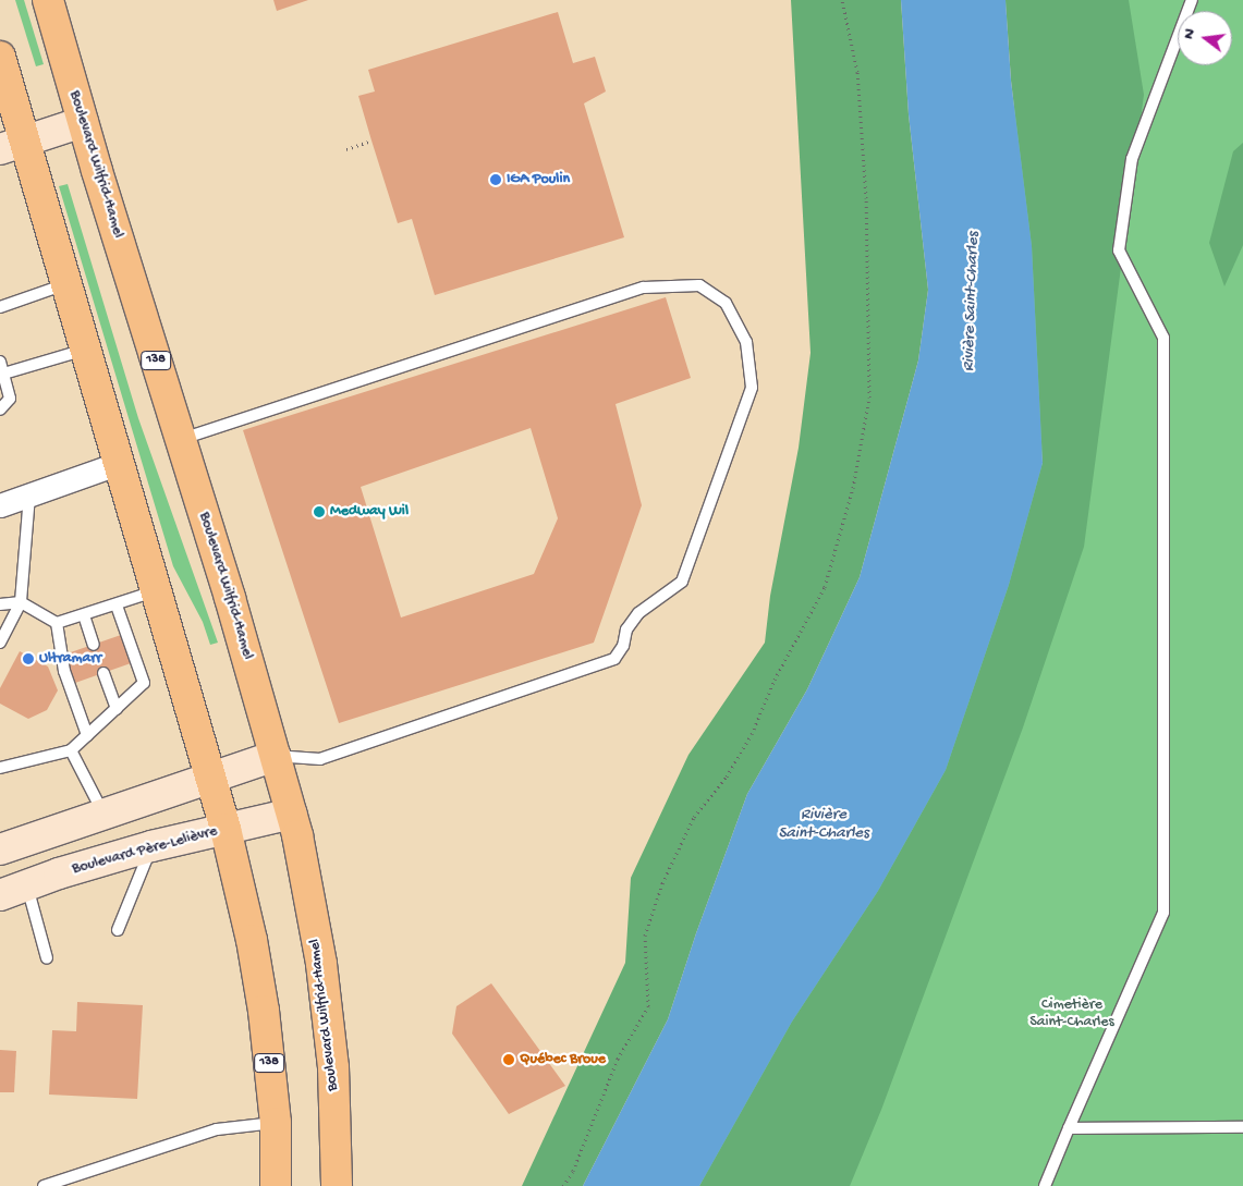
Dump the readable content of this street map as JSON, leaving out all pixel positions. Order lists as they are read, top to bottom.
{
  "streets": {
    "main road": ["Boulevard Wilfrid-Hamel", "138", "Boulevard Père-Lelièvre"]
  },
  "crossings": [
    ["Boulevard Wilfrid-Hamel", "Boulevard Père-Lelièvre"],
    ["138", "Boulevard Père-Lelièvre"]
  ],
  "water": ["Rivière Saint-Charles"],
  "parks": ["Cimetière Saint-Charles"],
  "places": [
    "IGA Poulin",
    "Medway Wil",
    "Ultramarr",
    "Québec Broue"
  ],
  "north": "left"
}
